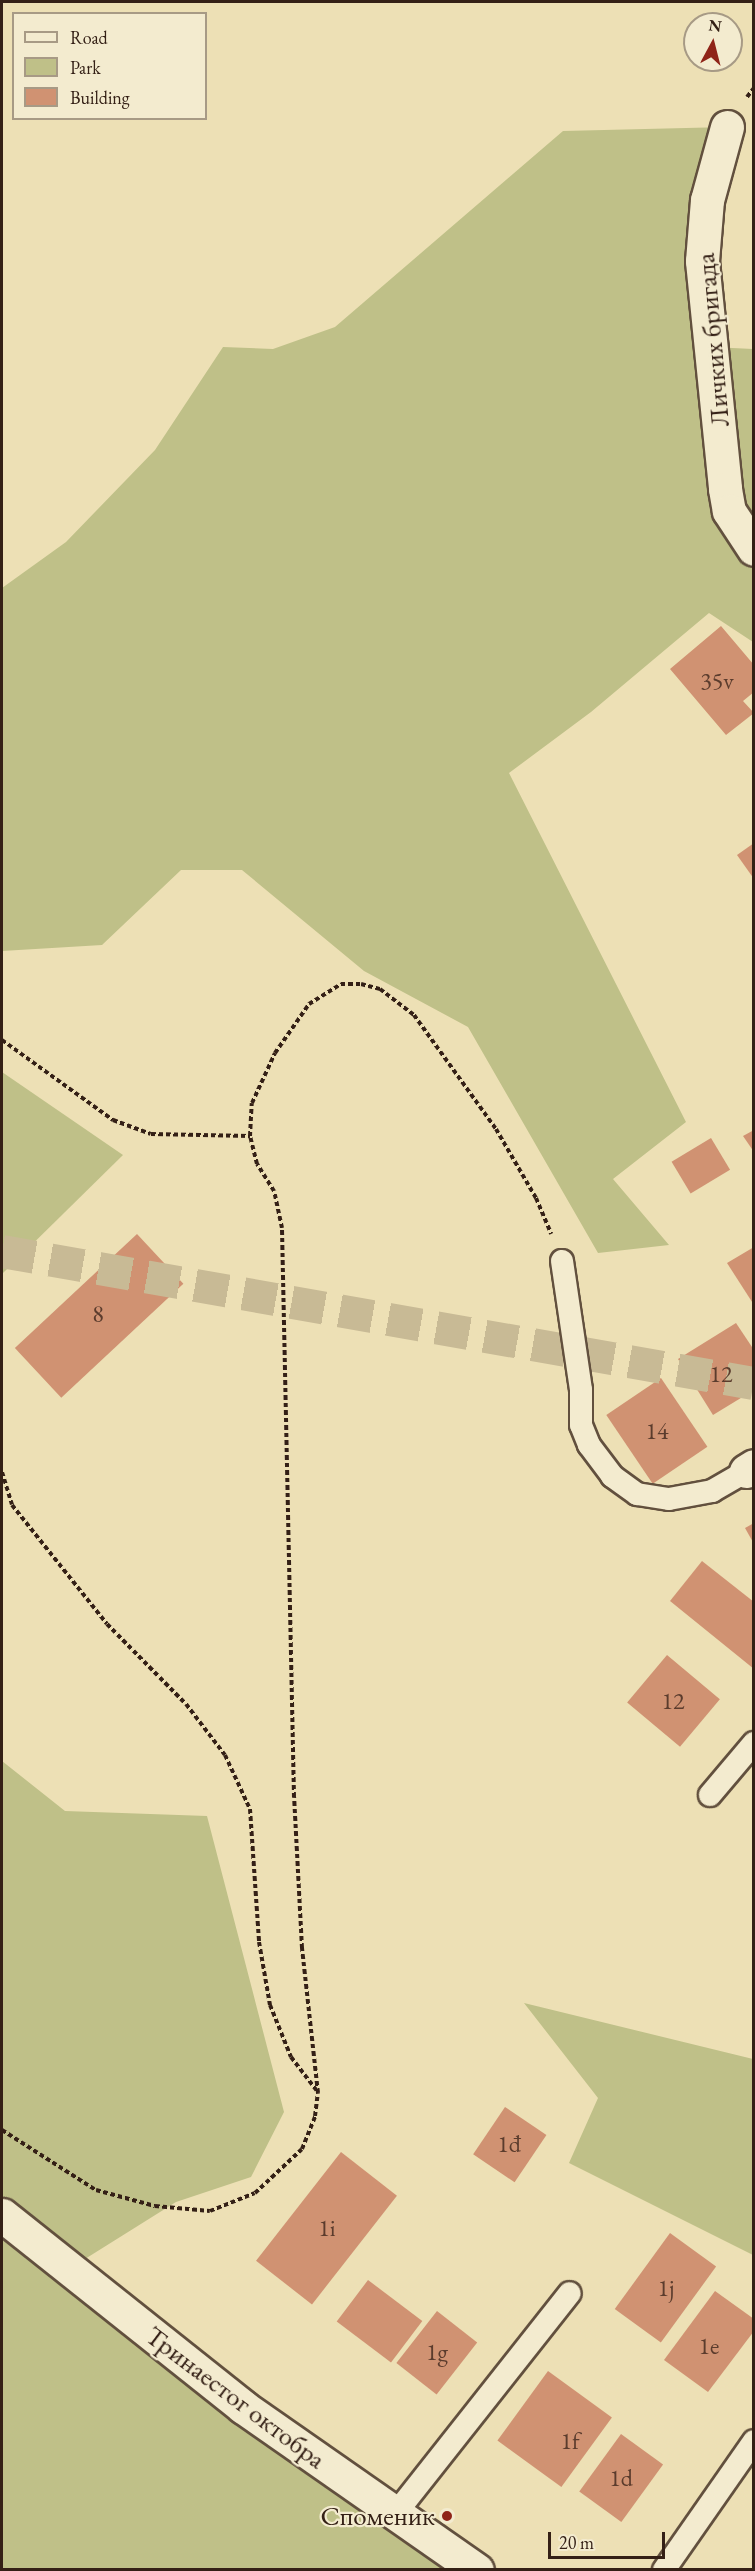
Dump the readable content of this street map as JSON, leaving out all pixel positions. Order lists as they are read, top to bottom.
{
  "streets": {
    "street": ["Личких бригада", "Тринаестог октобра"]
  },
  "places": ["Споменик"],
  "house_numbers": [
    "35v",
    "8",
    "12",
    "14",
    "12",
    "1đ",
    "1i",
    "1j",
    "1e",
    "1g",
    "1f",
    "1d"
  ],
  "legend": ["Road", "Park", "Building"],
  "scale_bar": "20 m",
  "north": "top"
}
